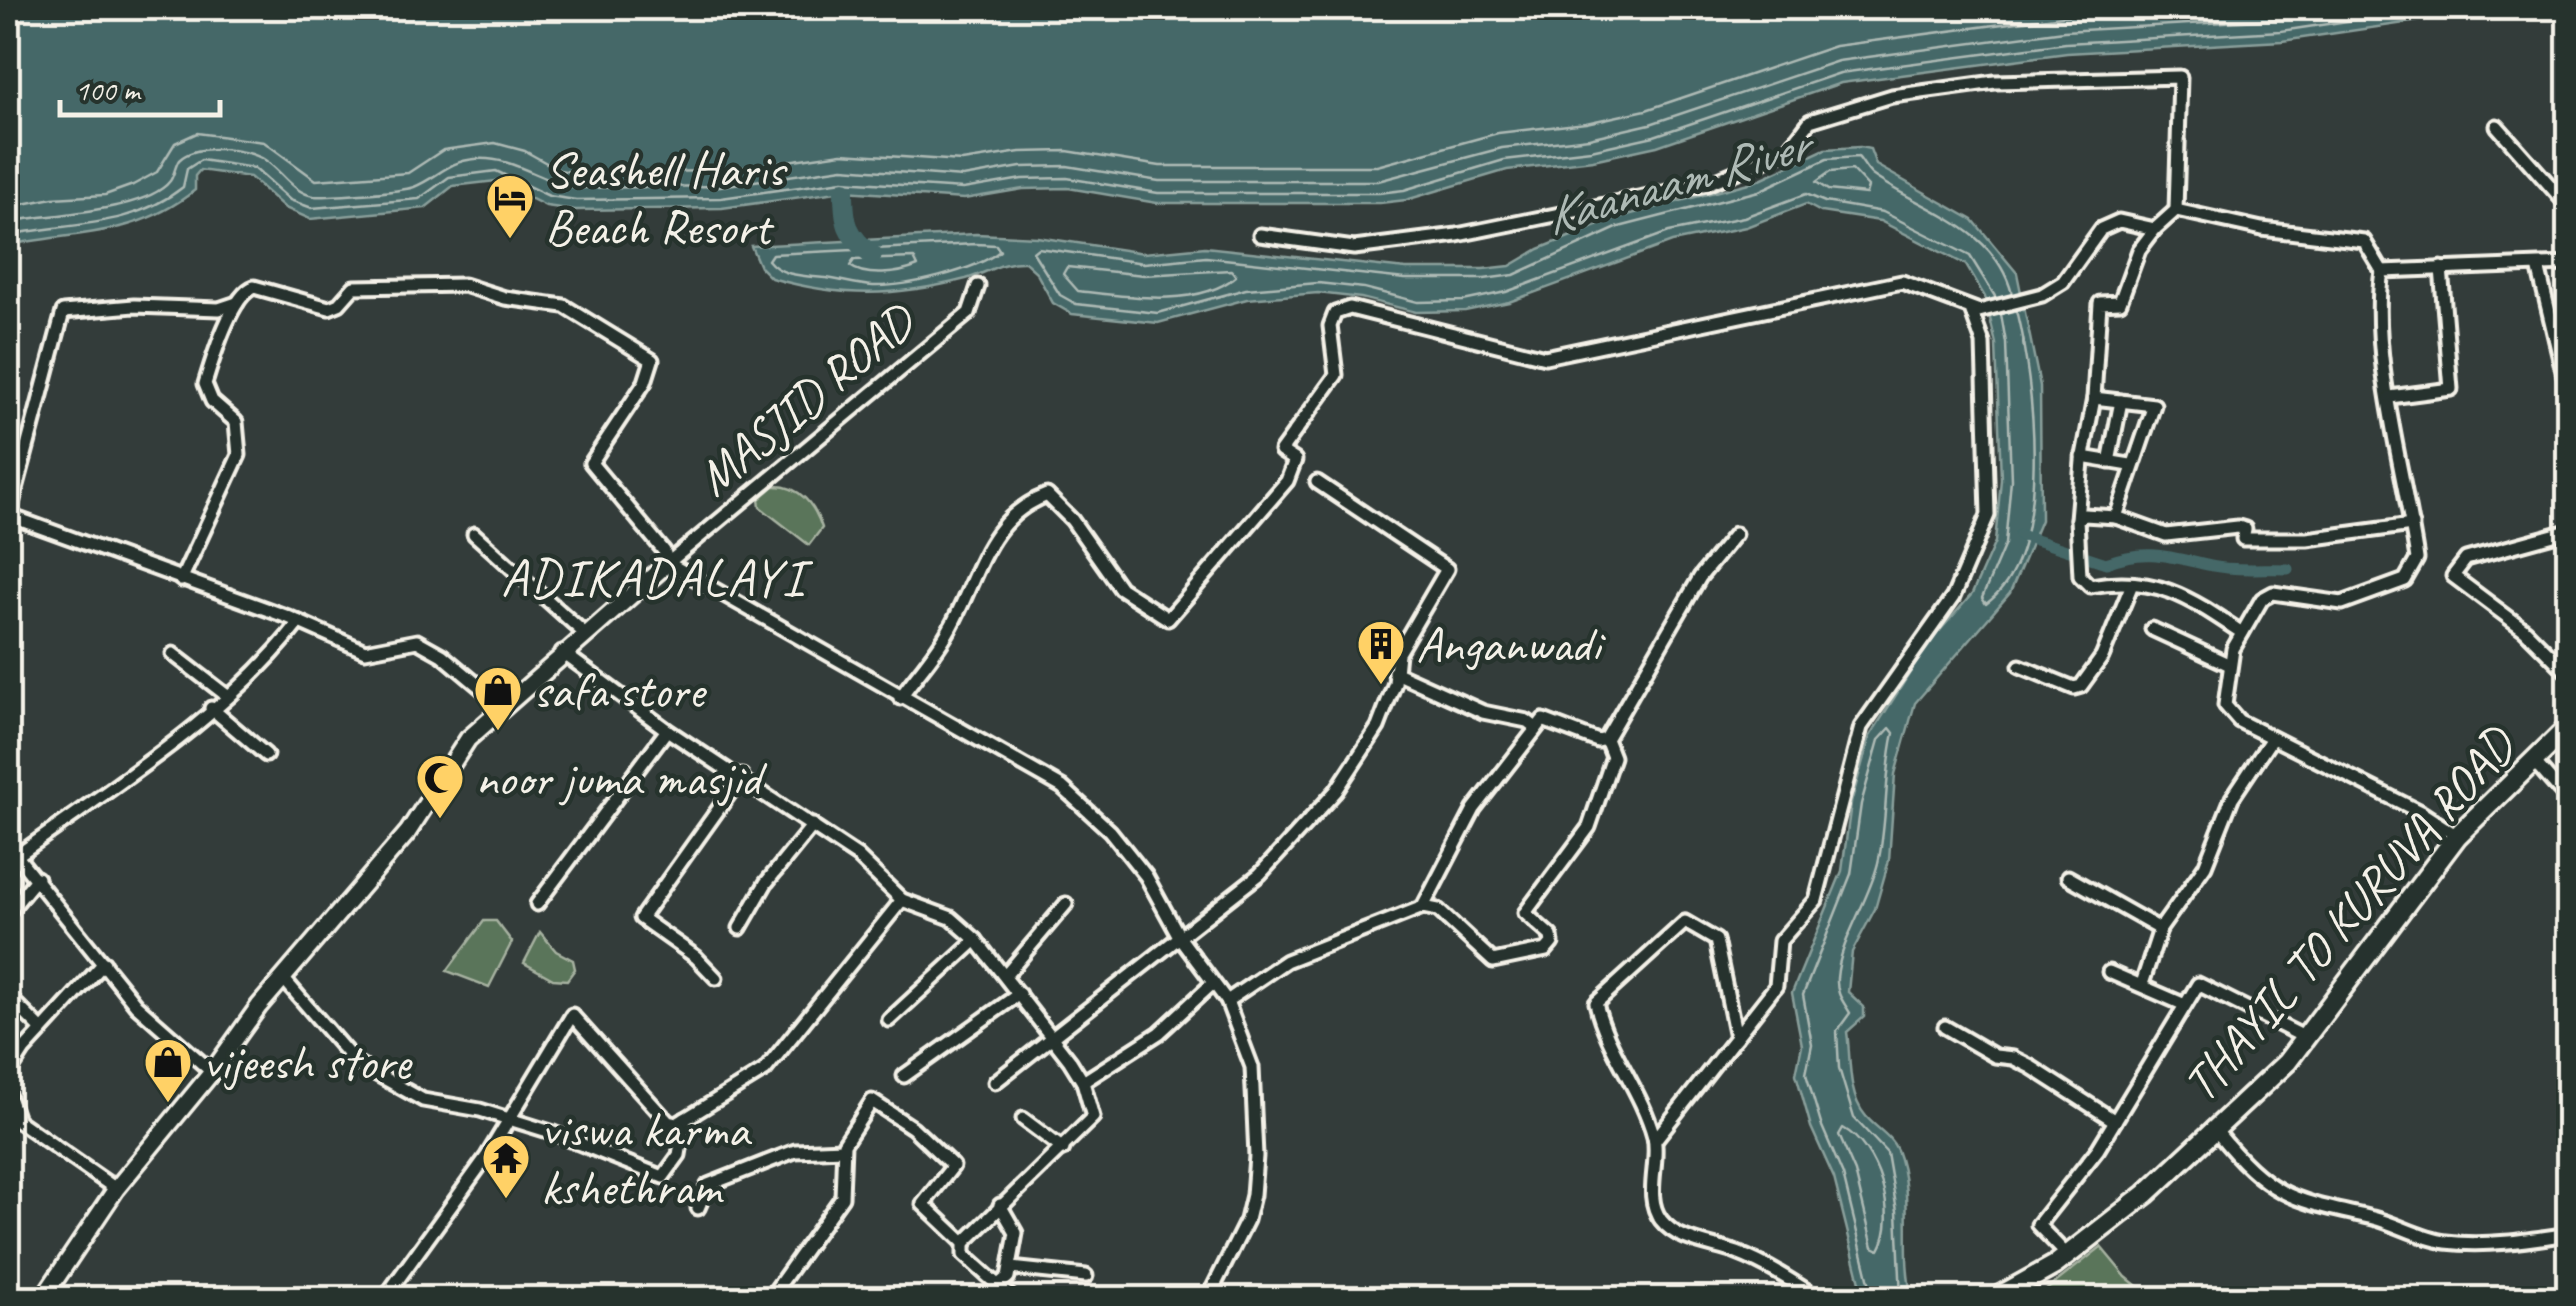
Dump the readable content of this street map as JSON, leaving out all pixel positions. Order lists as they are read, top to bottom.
{
  "streets": {
    "main road": ["THAYIL TO KURUVA ROAD"],
    "street": ["MASJID ROAD"]
  },
  "districts": ["ADIKADALAYI"],
  "water": ["Kaanaam River"],
  "places": {
    "hotel": ["Seashell Haris Beach Resort"],
    "building": ["Anganwadi"],
    "shop": ["safa store", "vijeesh store"],
    "mosque": ["noor juma masjid"],
    "temple": ["viswa karma kshethram"]
  },
  "scale_bar": "100 m"
}
